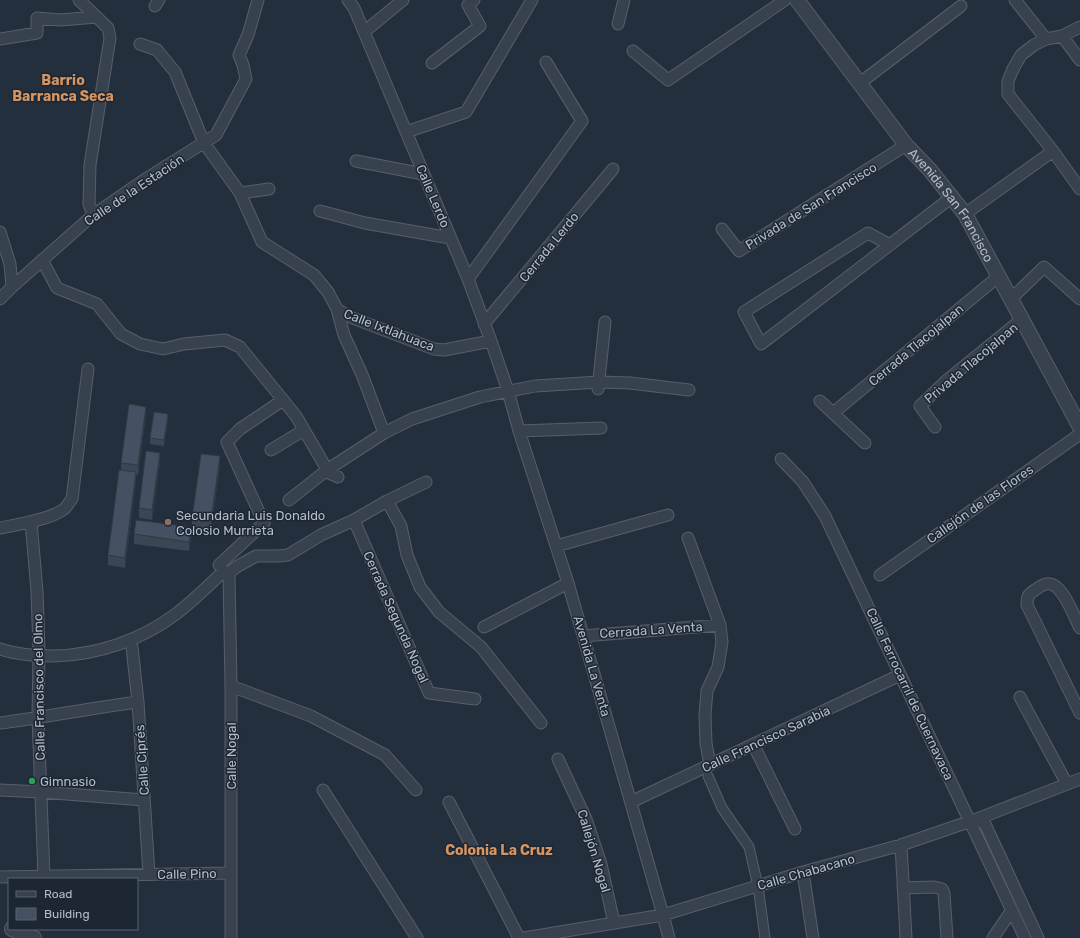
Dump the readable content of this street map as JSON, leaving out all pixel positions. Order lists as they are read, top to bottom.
{
  "streets": {
    "street": [
      "Calle de la Estación",
      "Calle Lerdo",
      "Privada de San Francisco",
      "Avenida San Francisco",
      "Cerrada Lerdo",
      "Calle Ixtlahuaca",
      "Cerrada Tlacojalpan",
      "Privada Tlacojalpan",
      "Callejón de las Flores",
      "Cerrada Segunda Nogal",
      "Cerrada La Venta",
      "Avenida La Venta",
      "Calle Francisco del Olmo",
      "Calle Ferrocarril de Cuernavaca",
      "Calle Francisco Sarabia",
      "Calle Nogal",
      "Calle Ciprés",
      "Callejón Nogal",
      "Calle Chabacano",
      "Calle Pino"
    ]
  },
  "crossings": [
    ["Calle de la Estación", "Calle Ixtlahuaca"],
    ["Calle Lerdo", "Cerrada Lerdo"],
    ["Calle Lerdo", "Calle Ixtlahuaca"],
    ["Calle Lerdo", "Avenida La Venta"],
    ["Privada de San Francisco", "Avenida San Francisco"],
    ["Avenida San Francisco", "Cerrada Tlacojalpan"],
    ["Avenida San Francisco", "Privada Tlacojalpan"],
    ["Cerrada La Venta", "Avenida La Venta"],
    ["Avenida La Venta", "Calle Francisco Sarabia"],
    ["Avenida La Venta", "Calle Chabacano"],
    ["Calle Francisco del Olmo", "Calle Pino"],
    ["Calle Ferrocarril de Cuernavaca", "Calle Francisco Sarabia"],
    ["Calle Ferrocarril de Cuernavaca", "Calle Chabacano"],
    ["Calle Nogal", "Calle Pino"],
    ["Calle Ciprés", "Calle Pino"],
    ["Callejón Nogal", "Calle Chabacano"]
  ],
  "districts": ["Barrio Barranca Seca", "Colonia La Cruz"],
  "places": ["Secundaria Luis Donaldo Colosio Murrieta", "Gimnasio"],
  "legend": ["Road", "Building"]
}
